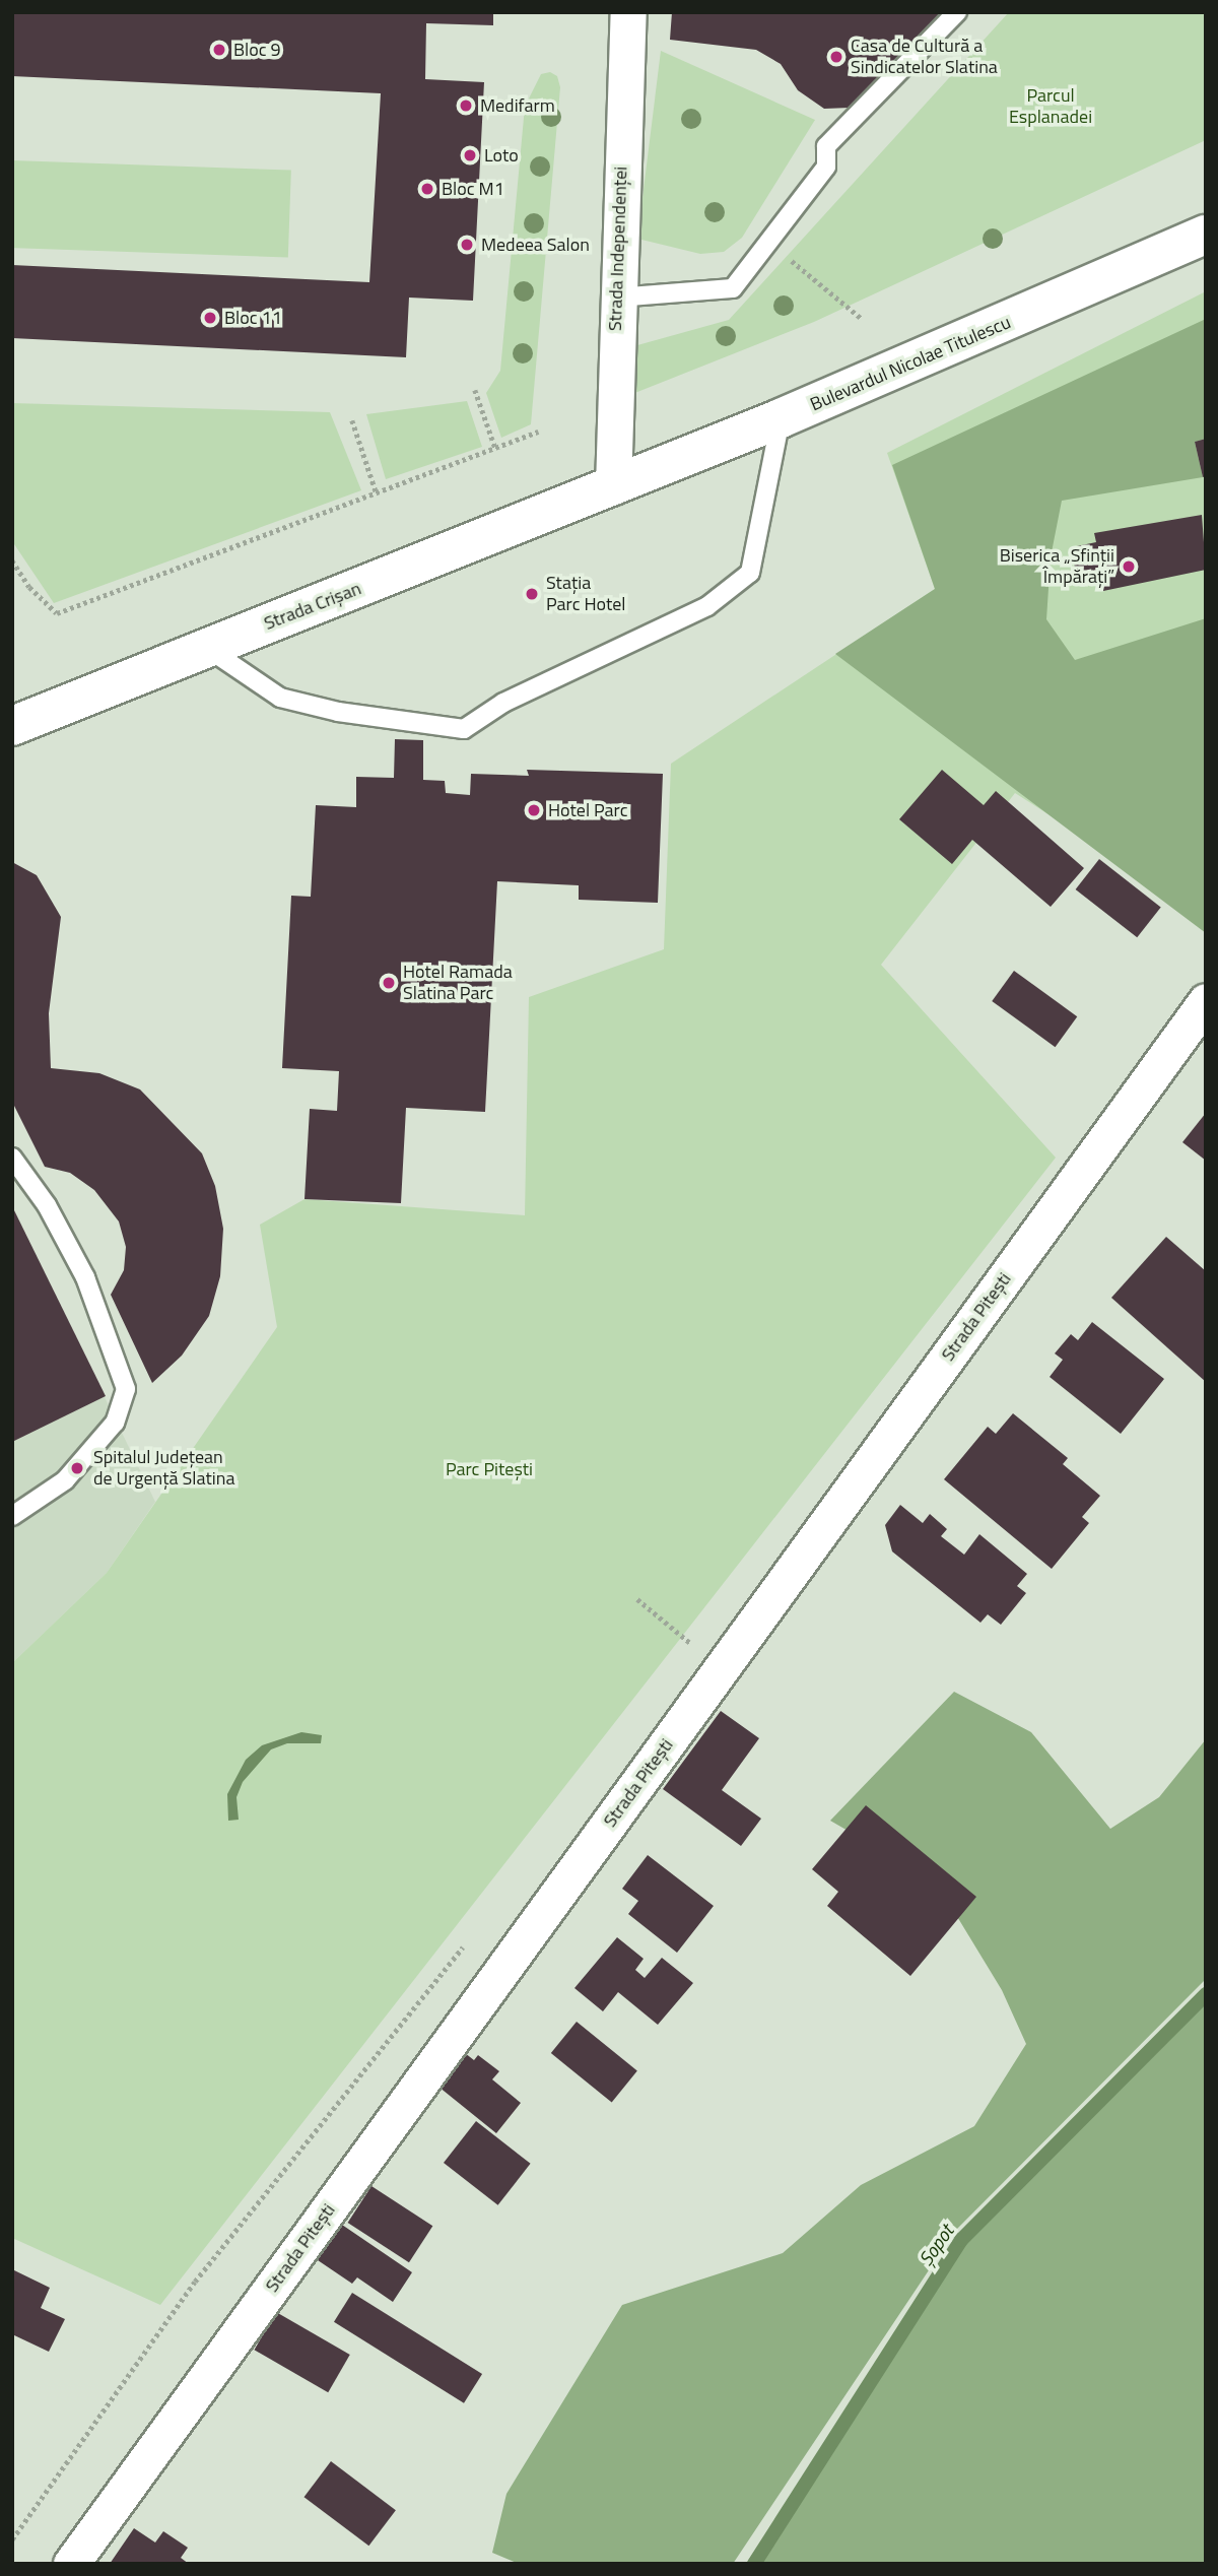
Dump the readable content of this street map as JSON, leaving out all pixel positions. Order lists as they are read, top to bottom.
{
  "streets": {
    "main road": ["Bulevardul Nicolae Titulescu", "Strada Crișan"],
    "street": ["Strada Independenței", "Strada Pitești"]
  },
  "crossings": [
    ["Strada Independenței", "Bulevardul Nicolae Titulescu"],
    ["Strada Independenței", "Strada Crișan"],
    ["Bulevardul Nicolae Titulescu", "Strada Crișan"]
  ],
  "water": ["Șopot"],
  "parks": ["Parcul Esplanadei", "Parc Pitești"],
  "places": [
    "Bloc 9",
    "Casa de Cultură a Sindicatelor Slatina",
    "Medifarm",
    "Loto",
    "Bloc M1",
    "Medeea Salon",
    "Bloc 11",
    "Biserica „Sfinții Împărați”",
    "Stația Parc Hotel",
    "Hotel Parc",
    "Hotel Ramada Slatina Parc",
    "Spitalul Județean de Urgență Slatina"
  ]
}
